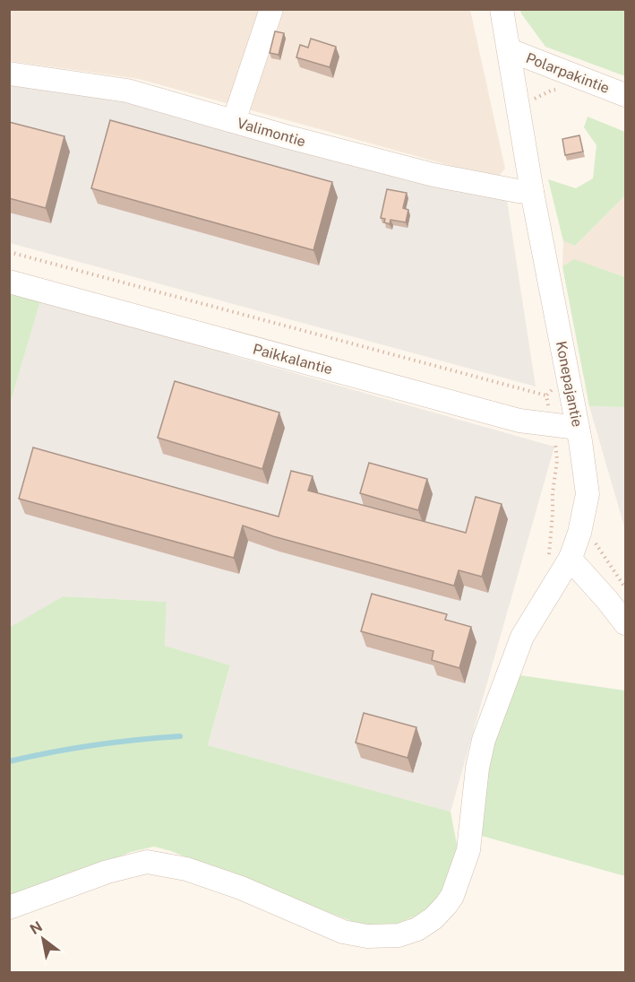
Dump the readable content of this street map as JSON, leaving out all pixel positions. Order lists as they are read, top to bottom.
{
  "streets": {
    "street": [
      "Polarpakintie",
      "Valimontie",
      "Paikkalantie",
      "Konepajantie"
    ]
  },
  "crossings": [
    ["Polarpakintie", "Konepajantie"],
    ["Valimontie", "Konepajantie"],
    ["Paikkalantie", "Konepajantie"]
  ],
  "north": "top left"
}
